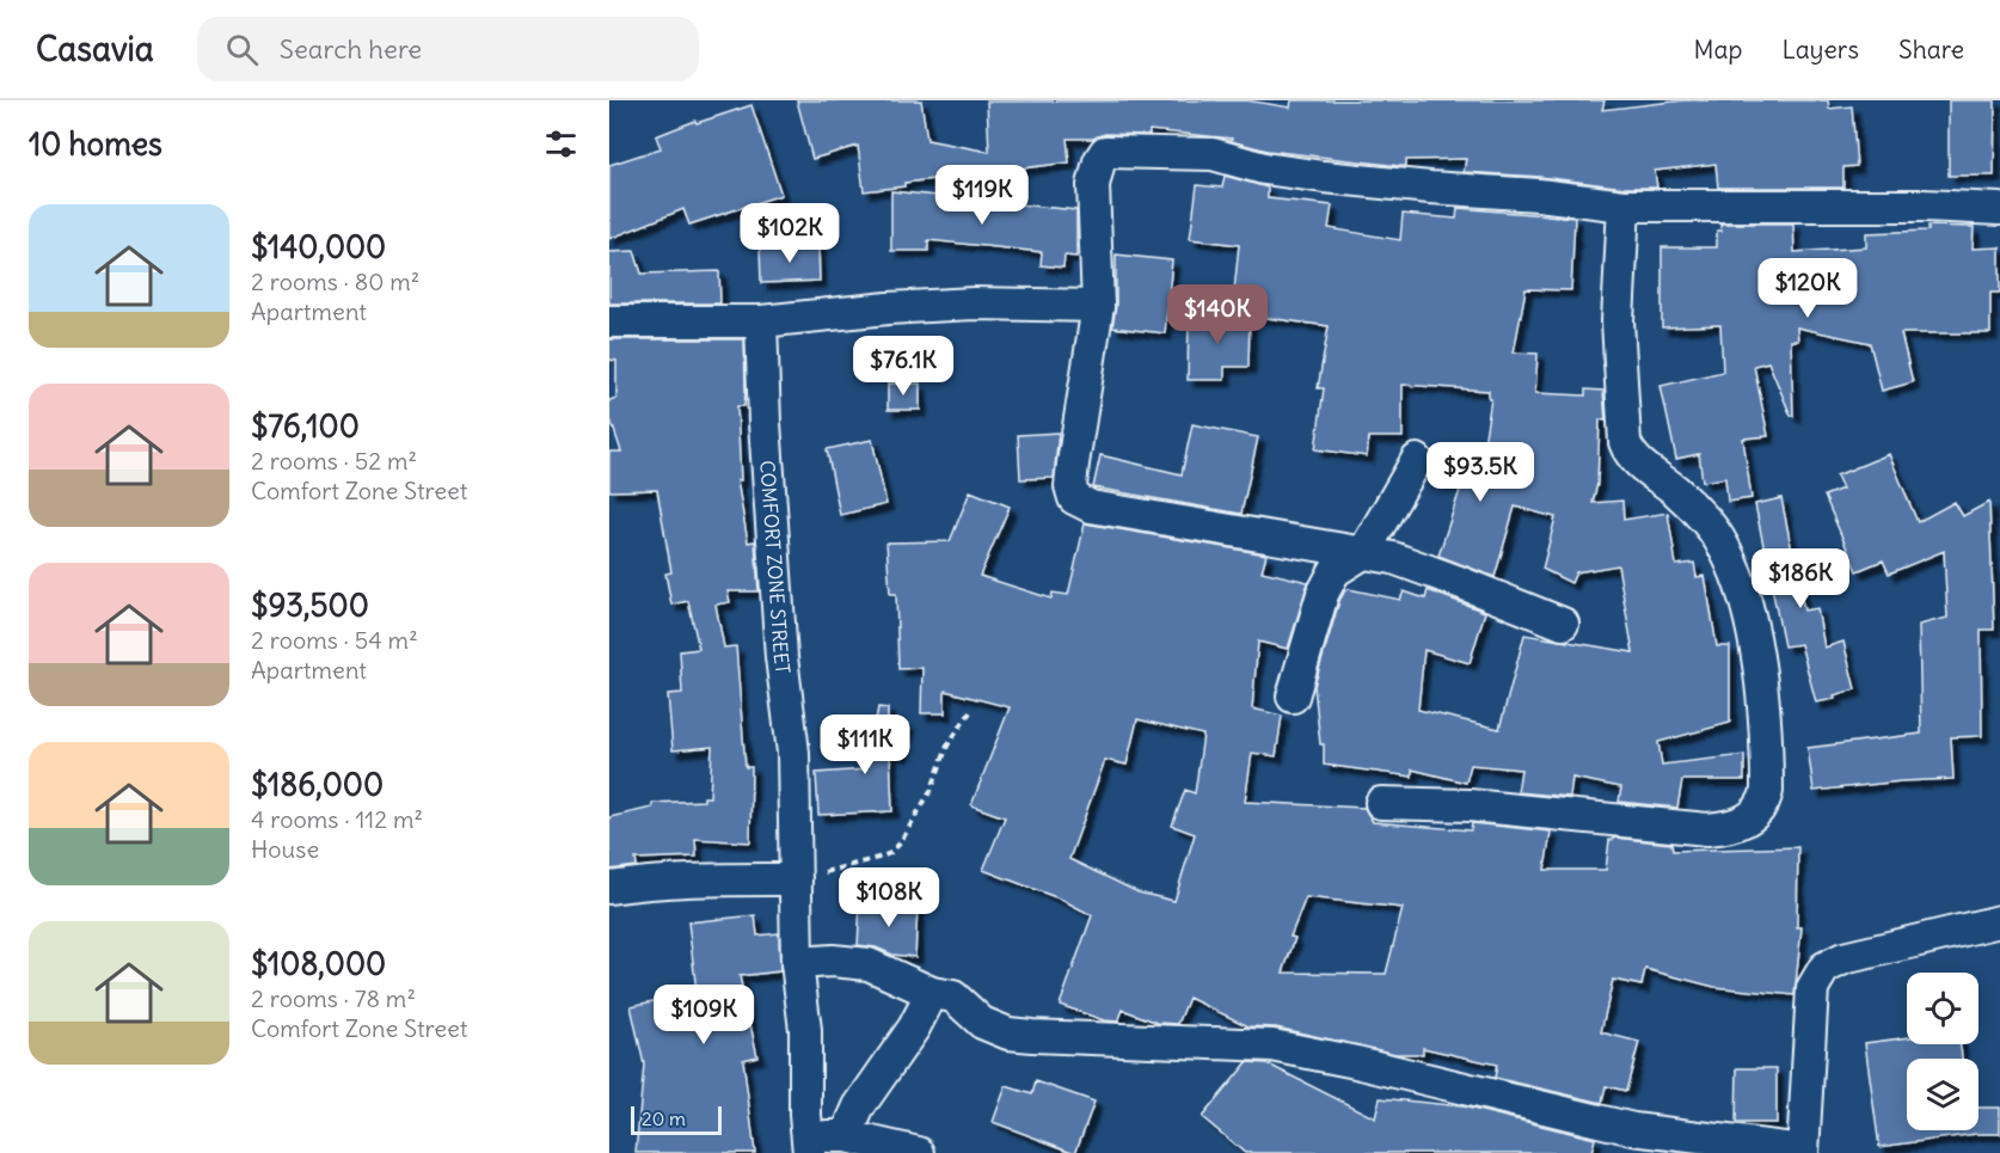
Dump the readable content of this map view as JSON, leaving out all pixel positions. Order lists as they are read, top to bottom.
{
  "streets": {
    "street": ["COMFORT ZONE STREET"]
  },
  "scale_bar": "20 m",
  "page": {
    "header": "Casavia",
    "search": "Search here",
    "nav": ["Map", "Layers", "Share"],
    "heading": "10 homes",
    "price": [
      "$119K",
      "$102K",
      "$120K",
      "$140K",
      "$76.1K",
      "$93.5K",
      "$186K",
      "$111K",
      "$108K",
      "$109K"
    ],
    "list": [
      {
        "name": "$140,000",
        "note": "2 rooms · 80 m² · Apartment"
      },
      {
        "name": "$76,100",
        "note": "2 rooms · 52 m² · Comfort Zone Street"
      },
      {
        "name": "$93,500",
        "note": "2 rooms · 54 m² · Apartment"
      },
      {
        "name": "$186,000",
        "note": "4 rooms · 112 m² · House"
      },
      {
        "name": "$108,000",
        "note": "2 rooms · 78 m² · Comfort Zone Street"
      }
    ],
    "scale": "20 m"
  }
}
